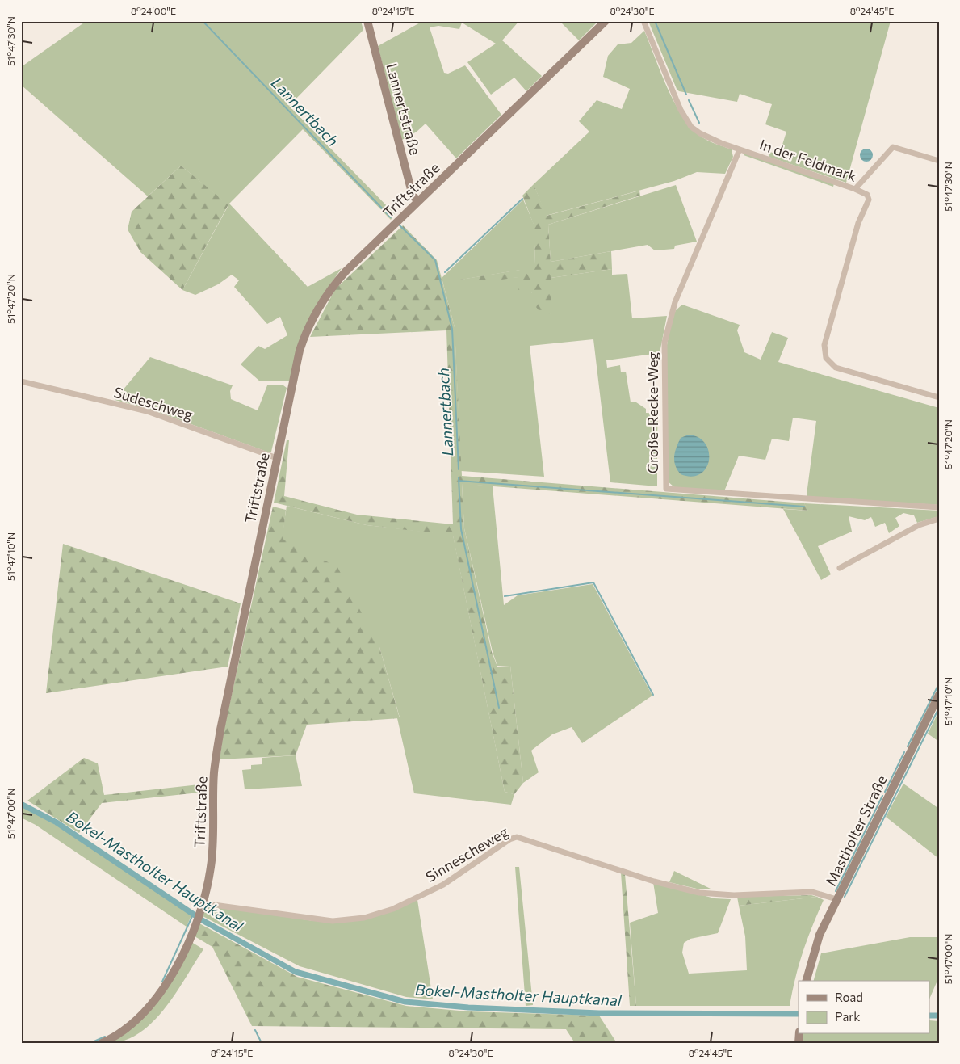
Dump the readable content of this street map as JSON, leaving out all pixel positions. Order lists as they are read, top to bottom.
{
  "streets": {
    "street": [
      "Lannertstraße",
      "In der Feldmark",
      "Triftstraße",
      "Sudeschweg",
      "Große-Recke-Weg",
      "Mastholter Straße",
      "Sinnescheweg"
    ]
  },
  "crossings": [
    ["Lannertstraße", "Triftstraße"],
    ["In der Feldmark", "Große-Recke-Weg"],
    ["Triftstraße", "Sudeschweg"],
    ["Triftstraße", "Sinnescheweg"],
    ["Mastholter Straße", "Sinnescheweg"]
  ],
  "water": ["Lannertbach", "Bokel-Mastholter Hauptkanal"],
  "legend": ["Road", "Park"],
  "coordinates": [
    "8°24'00\"E",
    "8°24'15\"E",
    "8°24'30\"E",
    "8°24'45\"E",
    "51°47'30\"N",
    "51°47'20\"N",
    "51°47'10\"N",
    "51°47'00\"N"
  ]
}
